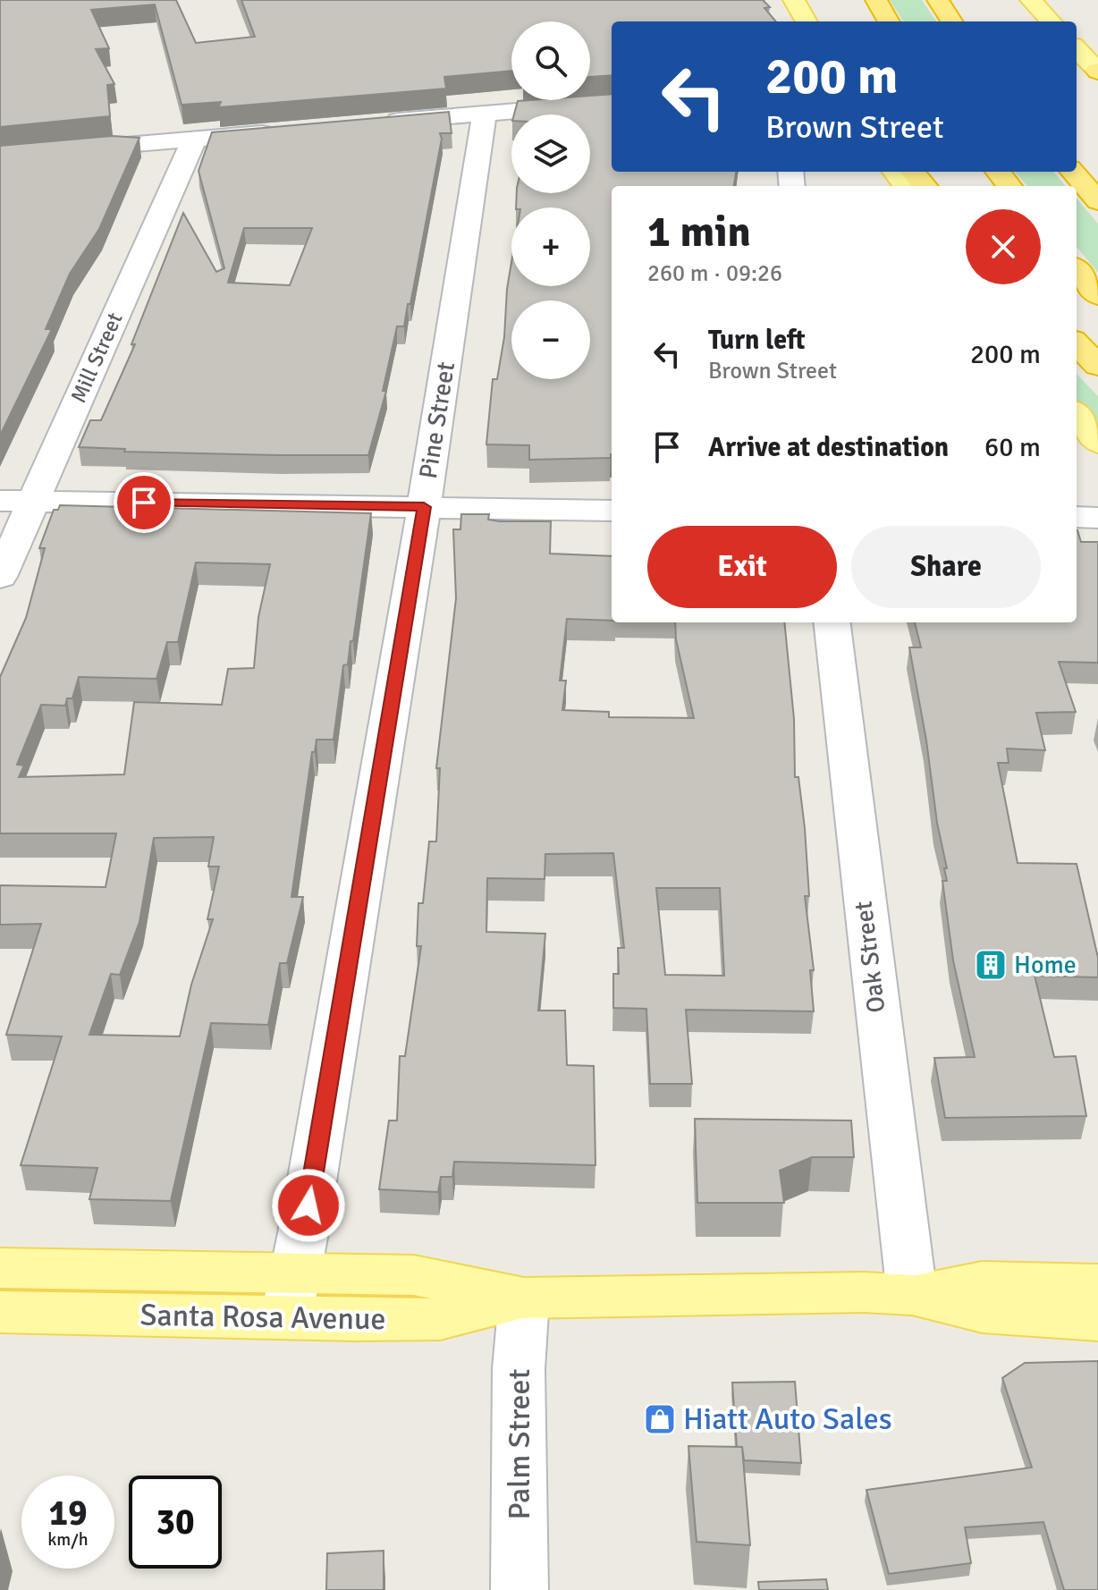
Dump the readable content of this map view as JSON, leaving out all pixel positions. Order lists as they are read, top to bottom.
{
  "streets": {
    "main road": ["Santa Rosa Avenue"],
    "street": [
      "Mill Street",
      "Pine Street",
      "Oak Street",
      "Palm Street"
    ]
  },
  "crossings": [
    ["Pine Street", "Santa Rosa Avenue"],
    ["Oak Street", "Santa Rosa Avenue"],
    ["Santa Rosa Avenue", "Palm Street"]
  ],
  "places": {
    "building": ["Home"],
    "shop": ["Hiatt Auto Sales"]
  },
  "page": {
    "map_buttons": ["+", "−"],
    "turn": ["200 m", "Brown Street"],
    "heading": ["1 min", "260 m · 09:26"],
    "list": [
      {
        "name": "Turn left",
        "note": "Brown Street",
        "value": "200 m"
      },
      {
        "name": "Arrive at destination",
        "value": "60 m"
      }
    ],
    "buttons": ["Exit", "Share"],
    "speed": "19 km/h",
    "limit": "30"
  }
}
